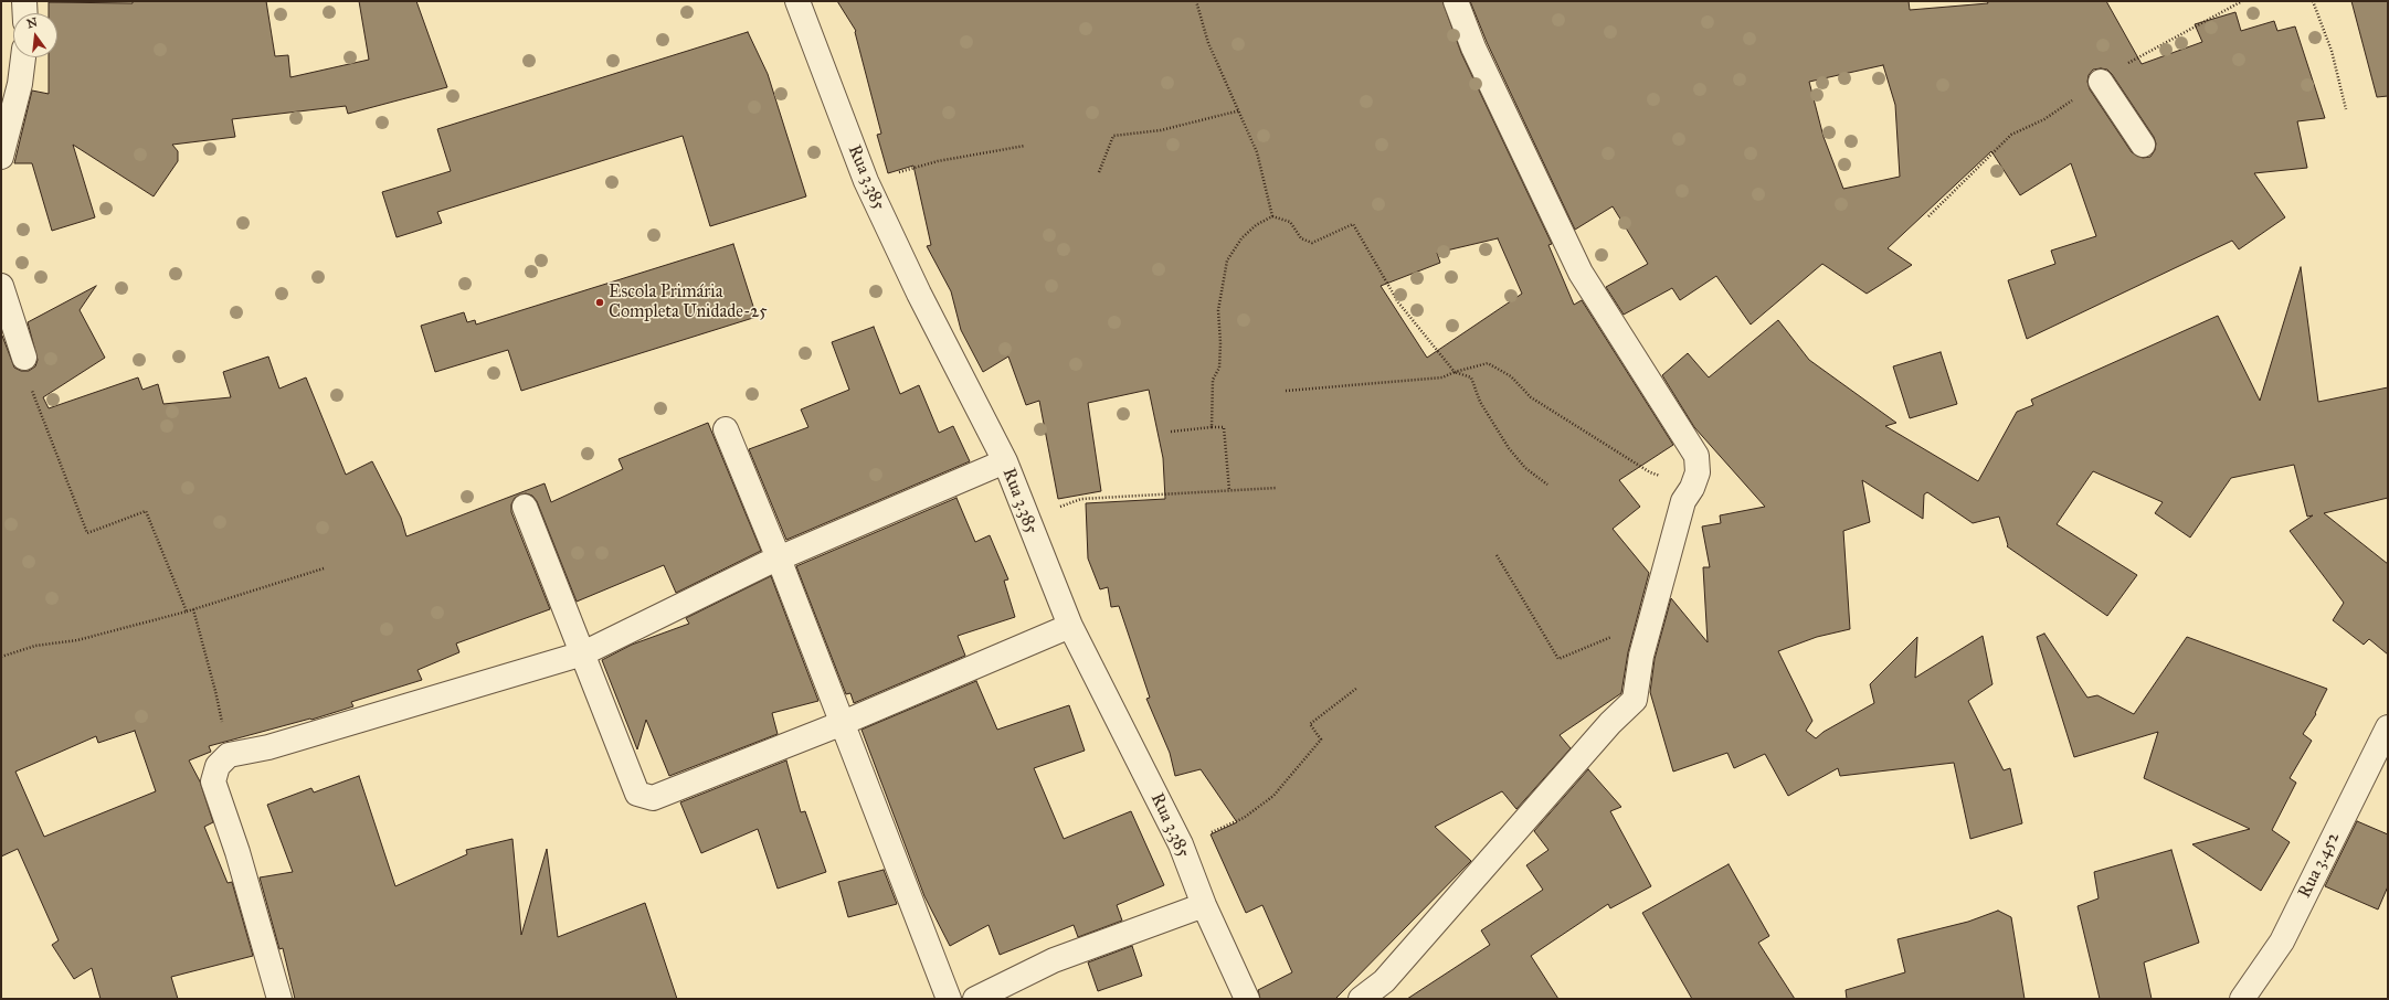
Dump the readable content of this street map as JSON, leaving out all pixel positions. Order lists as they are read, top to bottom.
{
  "streets": {
    "street": ["Rua 3.385", "Rua 3.452"]
  },
  "places": ["Escola Primária Completa Unidade-25"],
  "north": "top"
}
